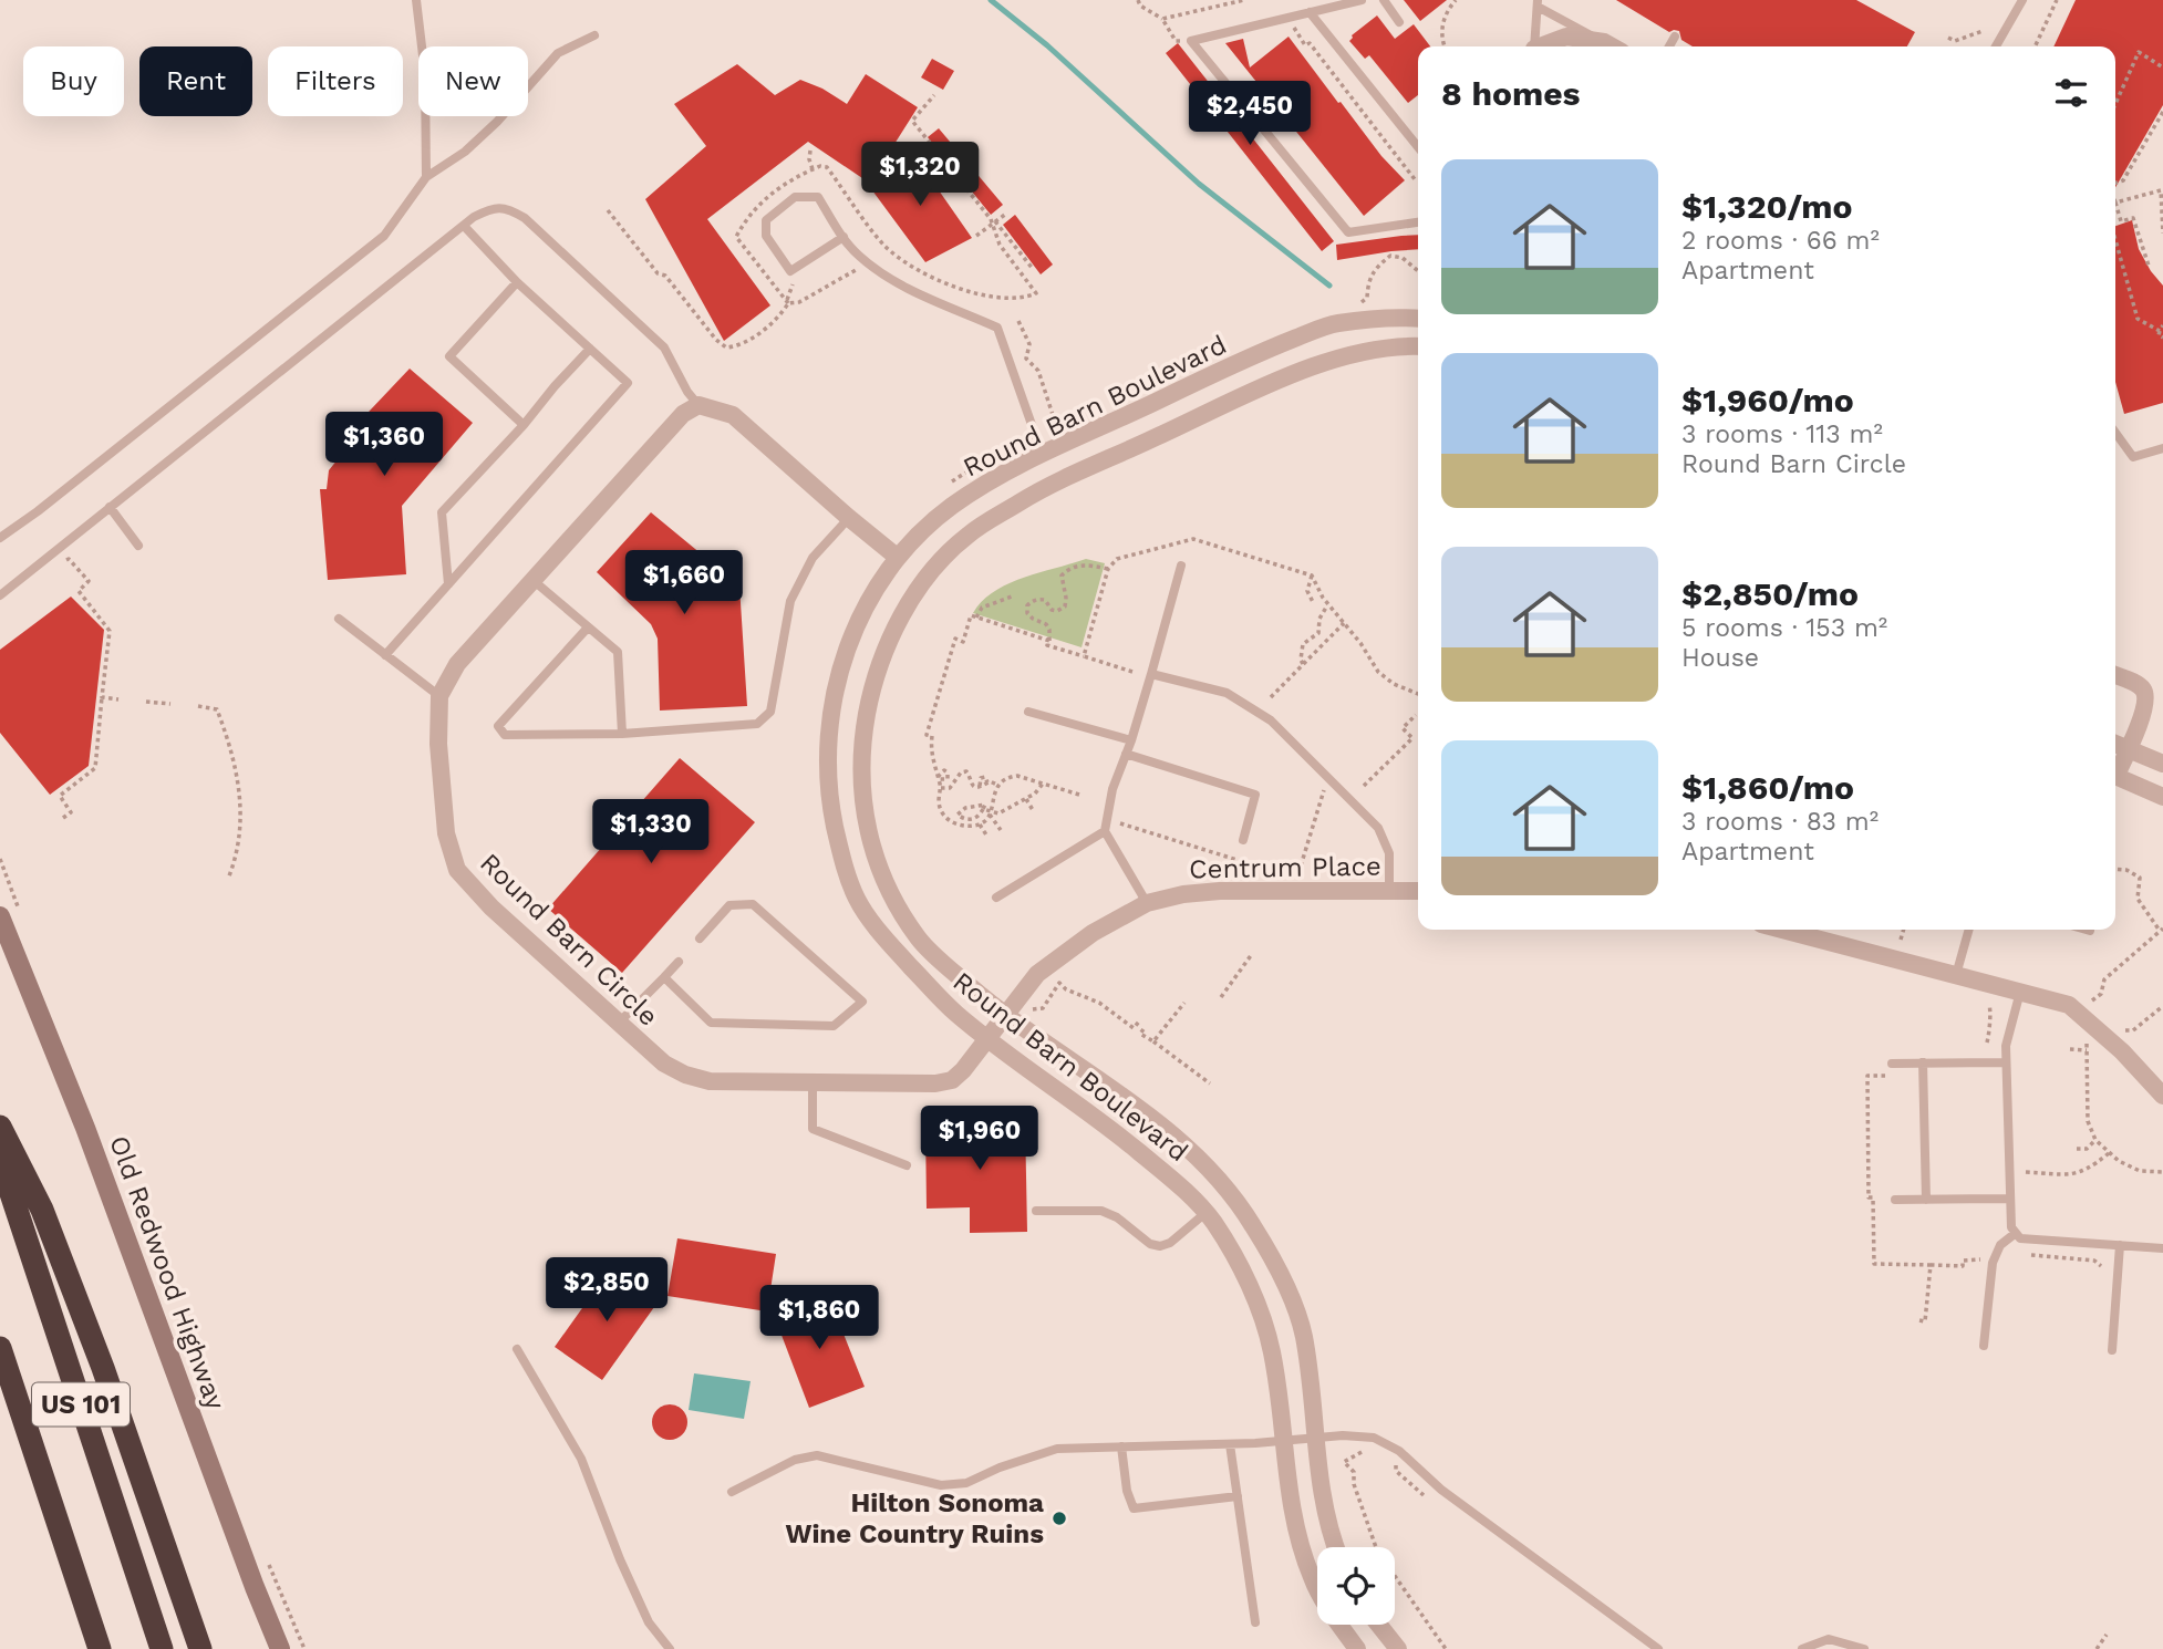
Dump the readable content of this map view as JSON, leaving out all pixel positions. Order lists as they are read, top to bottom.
{
  "streets": {
    "highway": ["US 101"],
    "main road": ["Old Redwood Highway"],
    "street": ["Round Barn Boulevard", "Centrum Place", "Round Barn Circle"]
  },
  "crossings": [
    ["Round Barn Boulevard", "Centrum Place"],
    ["Round Barn Boulevard", "Round Barn Circle"],
    ["Centrum Place", "Round Barn Circle"]
  ],
  "places": ["Hilton Sonoma Wine Country Ruins"],
  "page": {
    "chip": [
      "Buy",
      "Rent",
      "Filters",
      "New"
    ],
    "heading": "8 homes",
    "price": [
      "$2,450",
      "$1,320",
      "$1,360",
      "$1,660",
      "$1,330",
      "$1,960",
      "$2,850",
      "$1,860"
    ],
    "list": [
      {
        "name": "$1,320/mo",
        "note": "2 rooms · 66 m² · Apartment"
      },
      {
        "name": "$1,960/mo",
        "note": "3 rooms · 113 m² · Round Barn Circle"
      },
      {
        "name": "$2,850/mo",
        "note": "5 rooms · 153 m² · House"
      },
      {
        "name": "$1,860/mo",
        "note": "3 rooms · 83 m² · Apartment"
      }
    ]
  }
}
